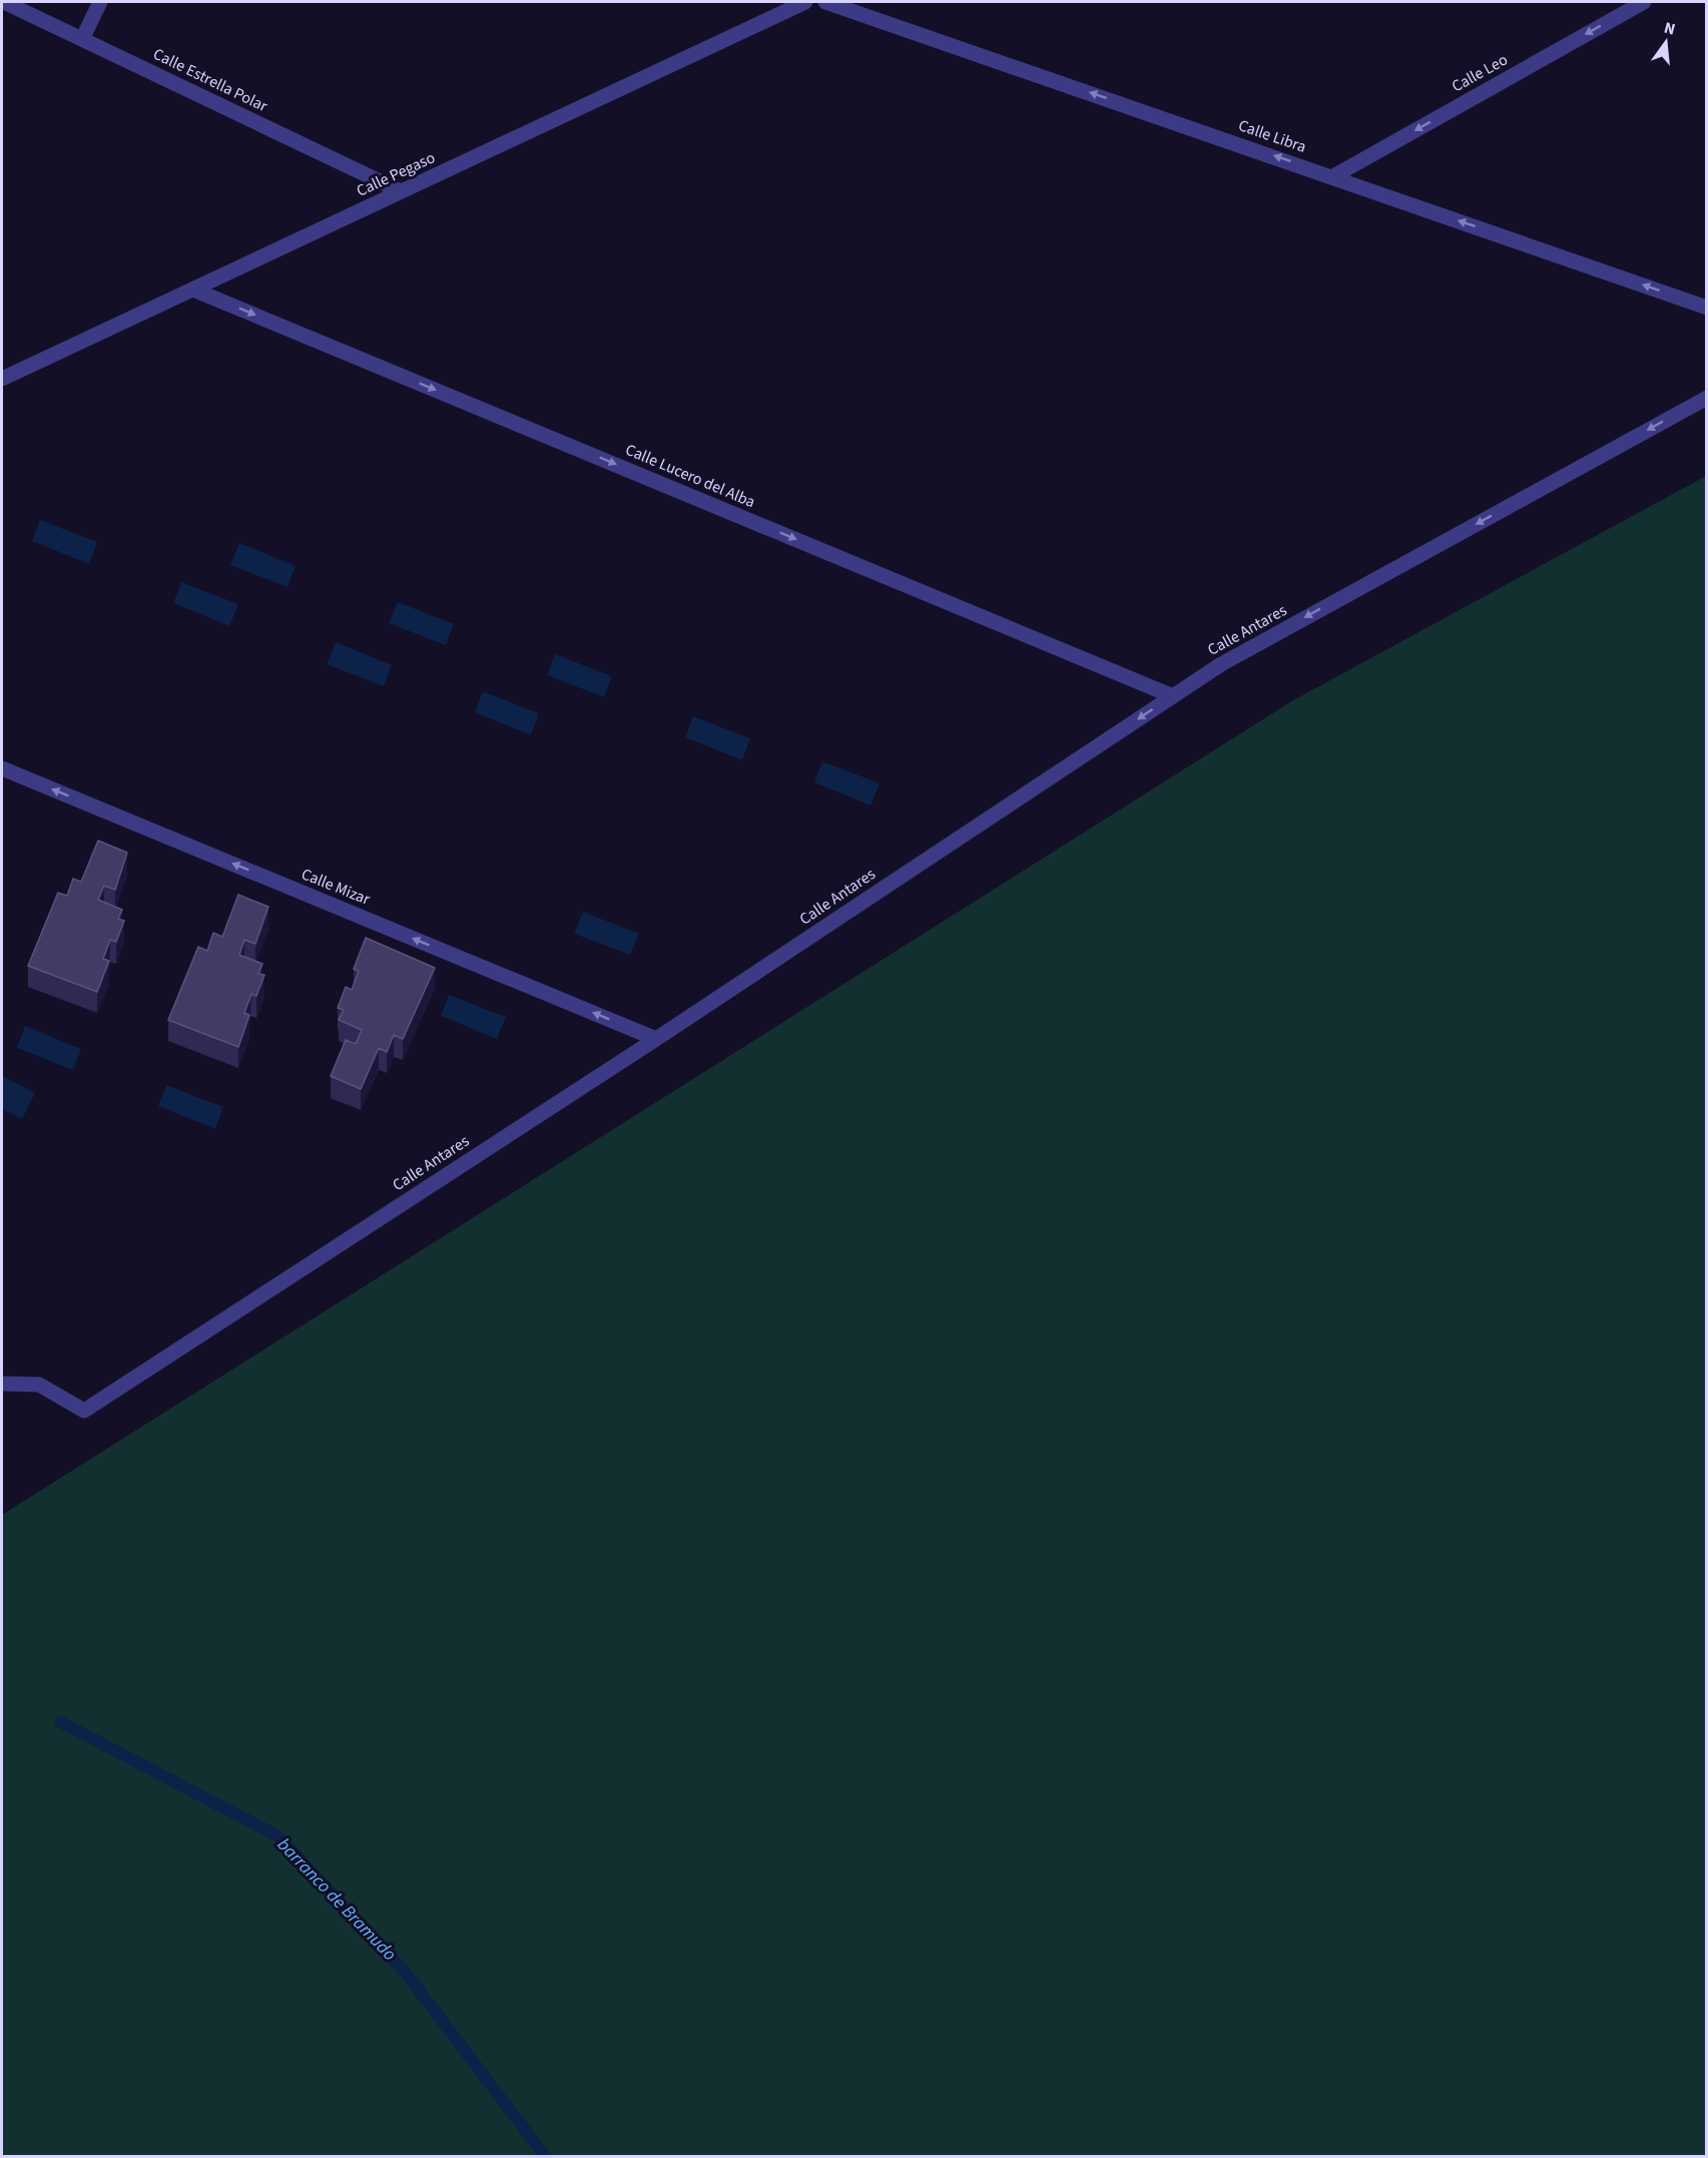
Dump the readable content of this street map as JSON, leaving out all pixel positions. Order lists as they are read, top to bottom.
{
  "streets": {
    "street": [
      "Calle Leo",
      "Calle Estrella Polar",
      "Calle Libra",
      "Calle Pegaso",
      "Calle Lucero del Alba",
      "Calle Antares",
      "Calle Mizar"
    ]
  },
  "crossings": [
    ["Calle Leo", "Calle Libra"],
    ["Calle Estrella Polar", "Calle Pegaso"],
    ["Calle Pegaso", "Calle Lucero del Alba"],
    ["Calle Lucero del Alba", "Calle Antares"],
    ["Calle Antares", "Calle Mizar"]
  ],
  "one_way": [
    "Calle Leo",
    "Calle Libra",
    "Calle Lucero del Alba",
    "Calle Antares",
    "Calle Mizar"
  ],
  "water": ["barranco de Bramudo"],
  "north": "top"
}
